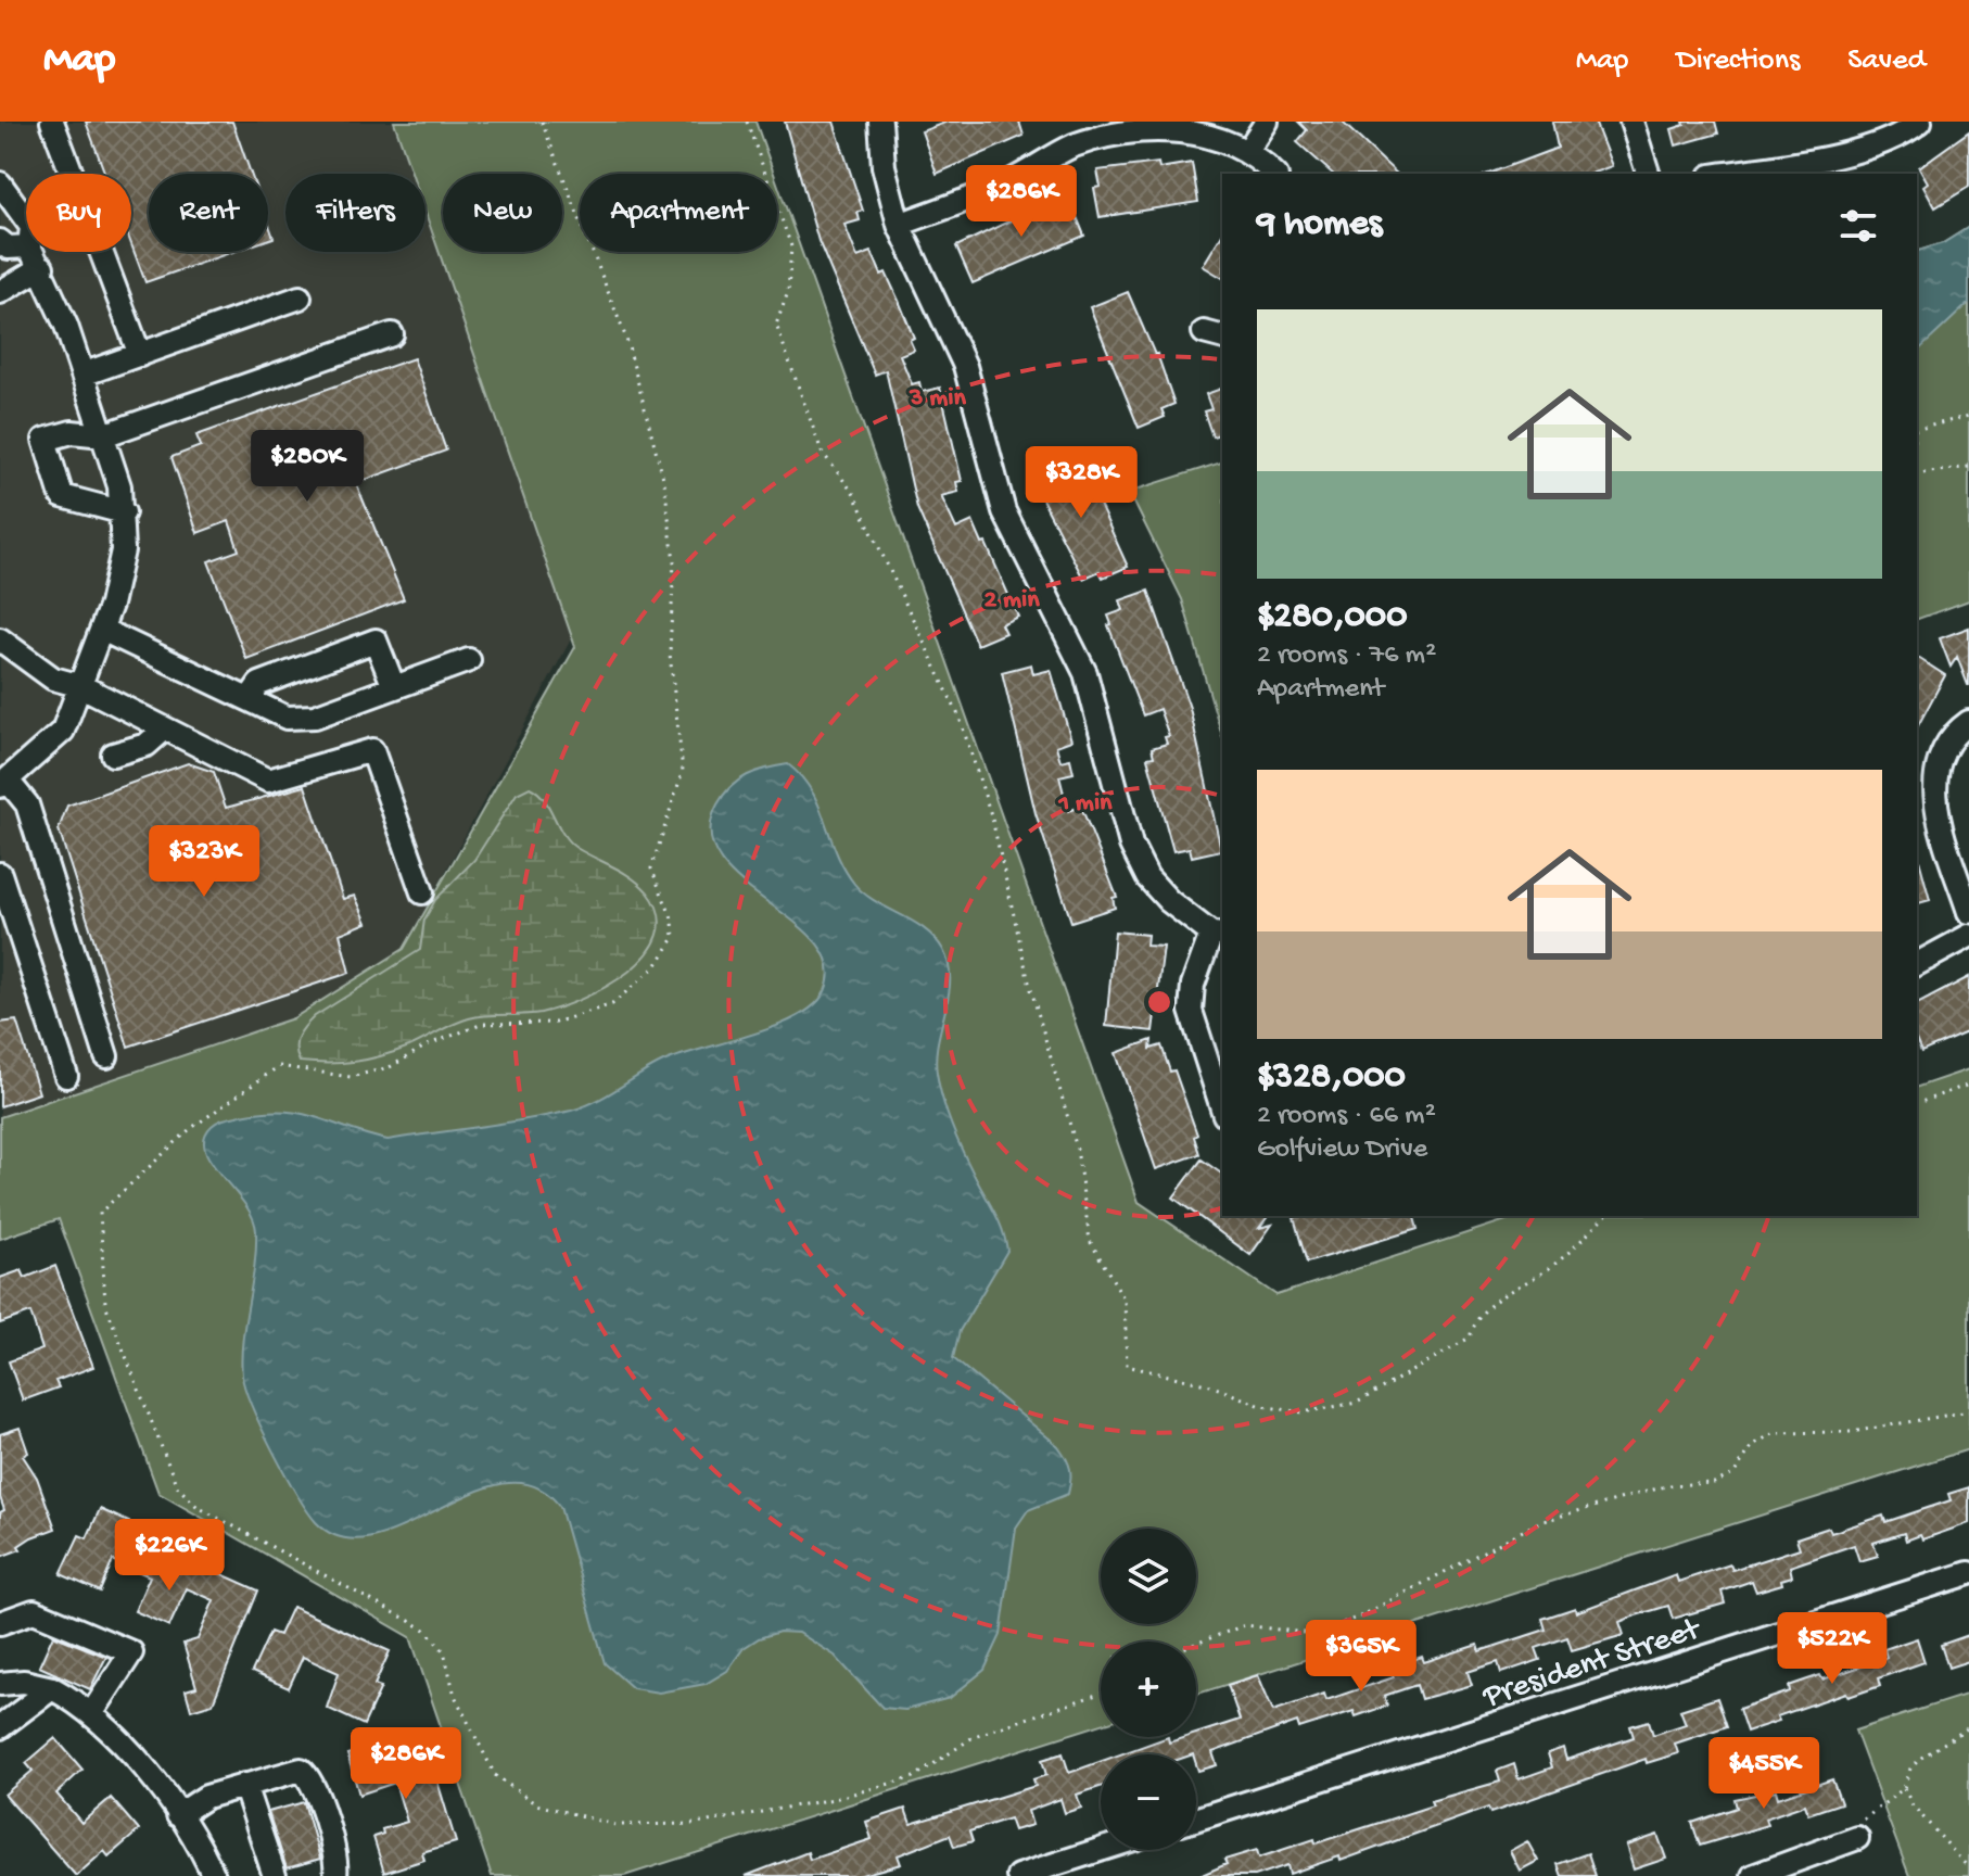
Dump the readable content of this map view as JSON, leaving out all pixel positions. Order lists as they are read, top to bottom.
{
  "streets": {
    "street": ["President Street"]
  },
  "page": {
    "header": "Map",
    "nav": ["Map", "Directions", "Saved"],
    "price": [
      "$286K",
      "$280K",
      "$328K",
      "$323K",
      "$226K",
      "$522K",
      "$365K",
      "$286K",
      "$455K"
    ],
    "chip": [
      "Buy",
      "Rent",
      "Filters",
      "New",
      "Apartment"
    ],
    "heading": "9 homes",
    "list": [
      {
        "name": "$280,000",
        "note": "2 rooms · 76 m² · Apartment"
      },
      {
        "name": "$328,000",
        "note": "2 rooms · 66 m² · Golfview Drive"
      }
    ],
    "map_buttons": ["+", "−"]
  },
  "rings": ["3 min", "2 min", "1 min"]
}
